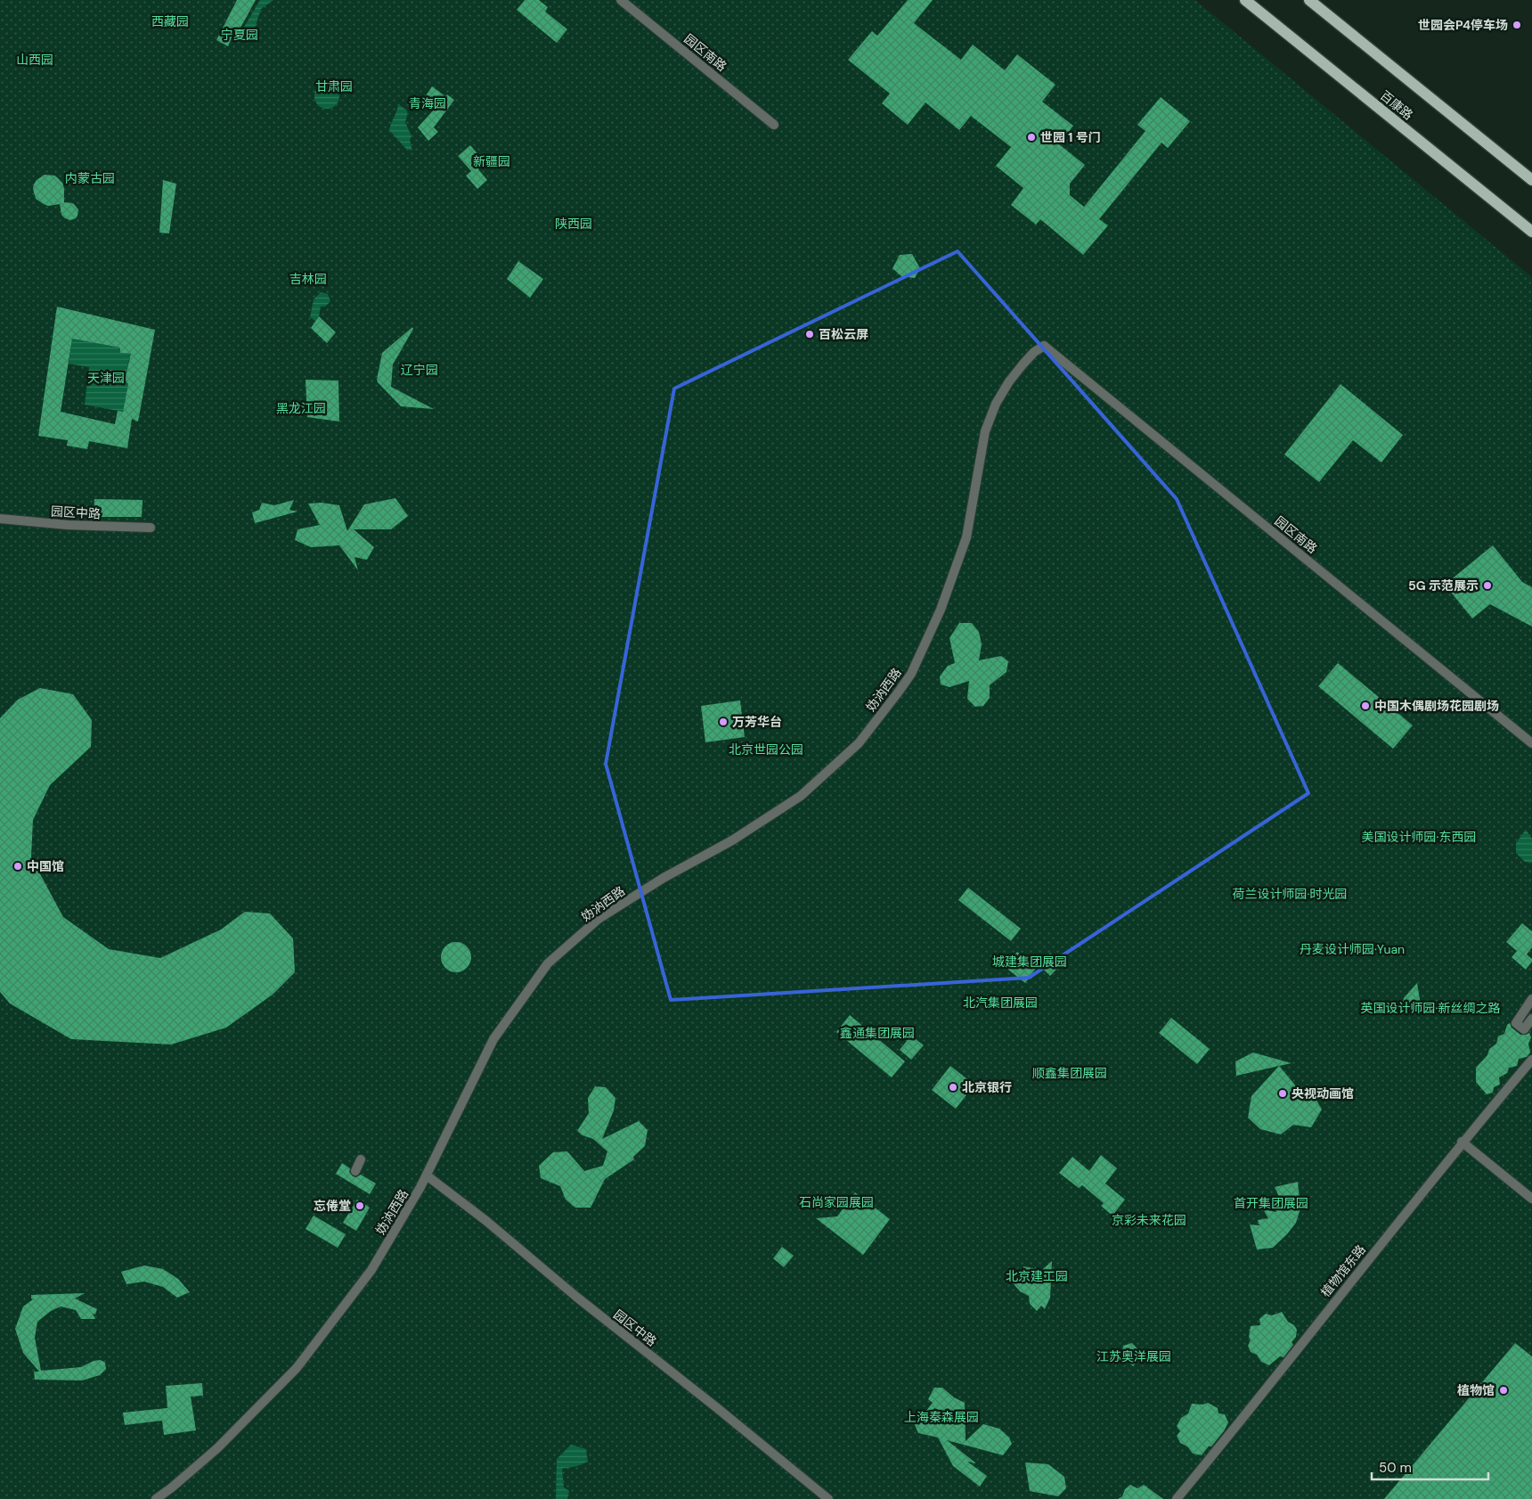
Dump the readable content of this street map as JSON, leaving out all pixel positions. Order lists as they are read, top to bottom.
{
  "streets": {
    "main road": ["百康路"],
    "street": [
      "园区南路",
      "园区中路",
      "妫汭西路",
      "植物馆东路"
    ]
  },
  "crossings": [
    ["园区南路", "妫汭西路"],
    ["园区中路", "妫汭西路"]
  ],
  "parks": [
    "西藏园",
    "宁夏园",
    "山西园",
    "甘肃园",
    "青海园",
    "新疆园",
    "内蒙古园",
    "陕西园",
    "吉林园",
    "辽宁园",
    "天津园",
    "黑龙江园",
    "北京世园公园",
    "美国设计师园·东西园",
    "荷兰设计师园·时光园",
    "丹麦设计师园·Yuan",
    "城建集团展园",
    "北汽集团展园",
    "英国设计师园·新丝绸之路",
    "鑫通集团展园",
    "顺鑫集团展园",
    "石尚家园展园",
    "首开集团展园",
    "京彩未来花园",
    "北京建工园",
    "江苏奥洋展园",
    "上海秦森展园"
  ],
  "places": [
    "世园会P4停车场",
    "世园 1 号门",
    "百松云屏",
    "5G 示范展示",
    "中国木偶剧场花园剧场",
    "万芳华台",
    "中国馆",
    "北京银行",
    "央视动画馆",
    "忘倦堂",
    "植物馆"
  ],
  "scale_bar": "50 m"
}
